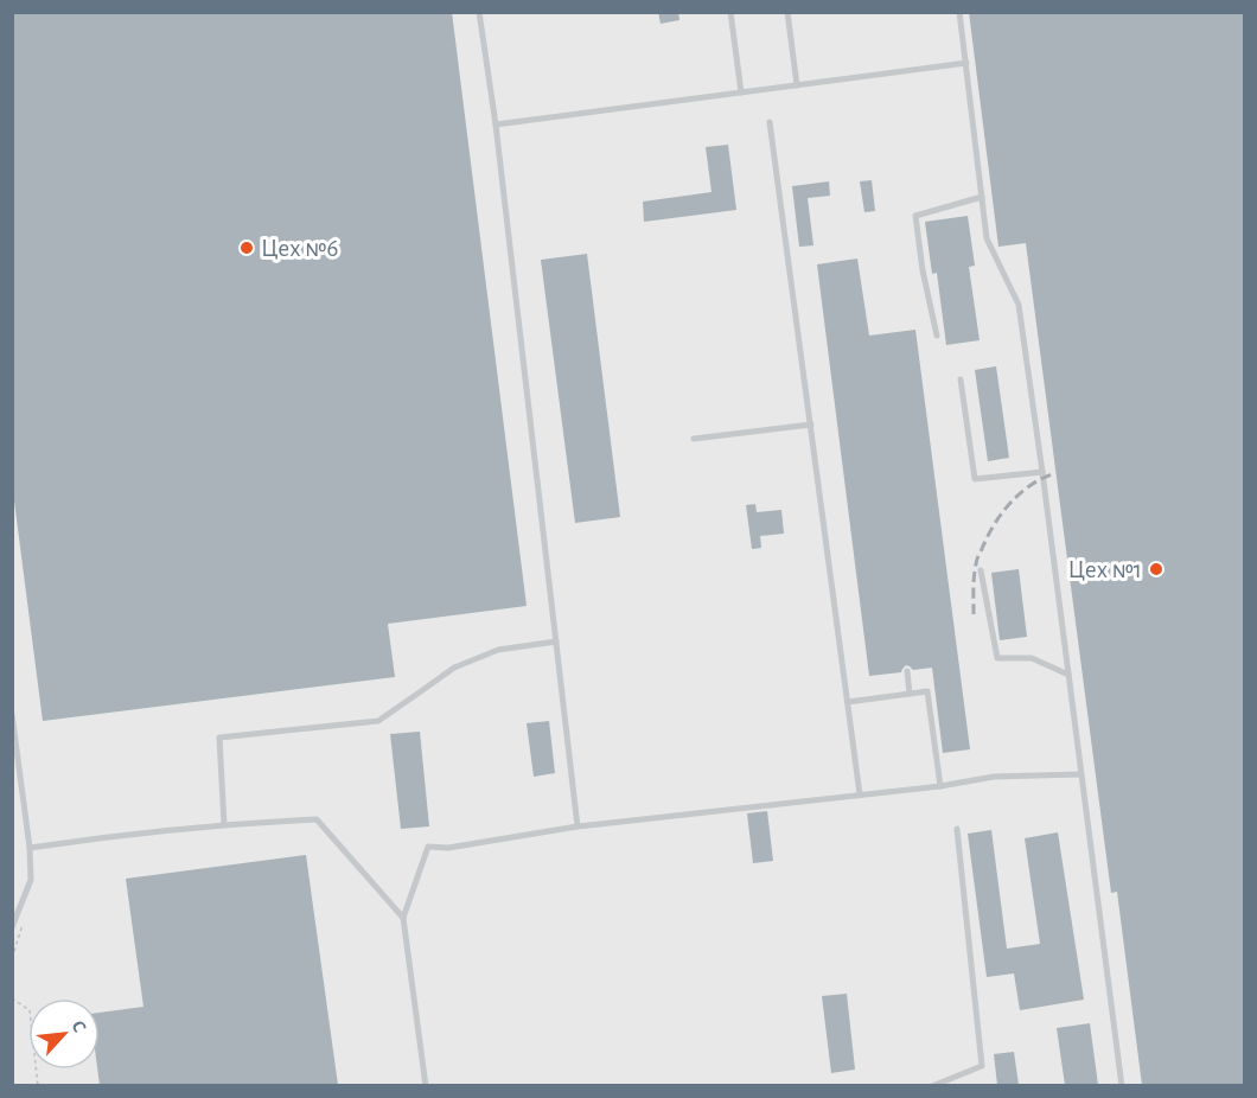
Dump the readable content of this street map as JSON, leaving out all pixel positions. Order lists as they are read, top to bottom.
{
  "places": ["Цех №6", "Цех №1"],
  "north": "top right"
}
